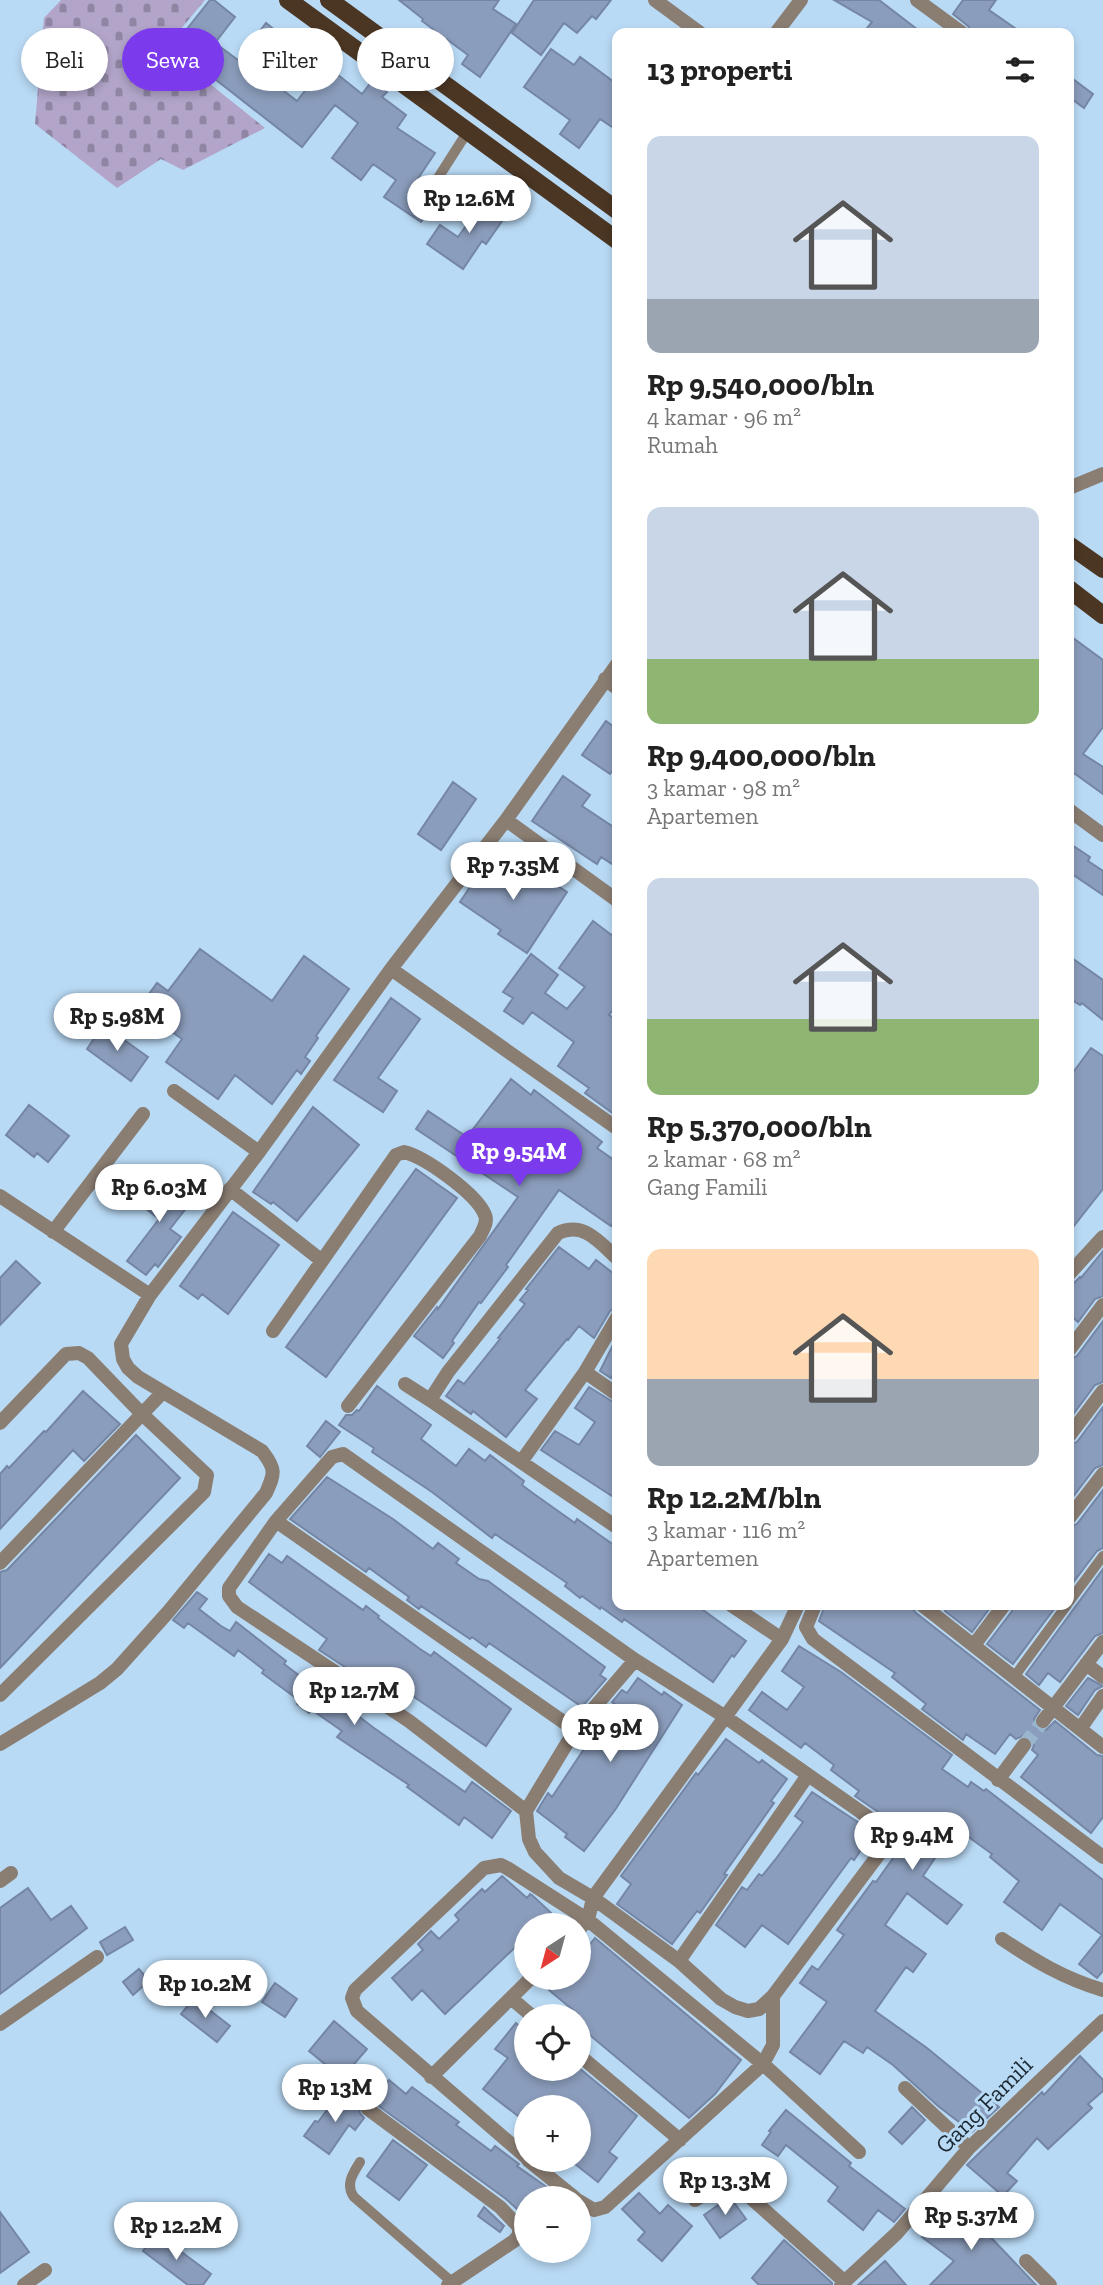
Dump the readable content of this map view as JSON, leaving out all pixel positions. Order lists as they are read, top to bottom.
{
  "streets": {
    "street": ["Gang Famili"]
  },
  "north": "bottom left",
  "page": {
    "chip": [
      "Beli",
      "Sewa",
      "Filter",
      "Baru"
    ],
    "heading": "13 properti",
    "list": [
      {
        "name": "Rp 9,540,000/bln",
        "note": "4 kamar · 96 m² · Rumah"
      },
      {
        "name": "Rp 9,400,000/bln",
        "note": "3 kamar · 98 m² · Apartemen"
      },
      {
        "name": "Rp 5,370,000/bln",
        "note": "2 kamar · 68 m² · Gang Famili"
      },
      {
        "name": "Rp 12.2M/bln",
        "note": "3 kamar · 116 m² · Apartemen"
      }
    ],
    "price": [
      "Rp 12.6M",
      "Rp 7.35M",
      "Rp 5.98M",
      "Rp 9.54M",
      "Rp 6.03M",
      "Rp 12.7M",
      "Rp 9M",
      "Rp 9.4M",
      "Rp 10.2M",
      "Rp 13M",
      "Rp 13.3M",
      "Rp 5.37M",
      "Rp 12.2M"
    ],
    "map_buttons": ["+", "−"]
  }
}
